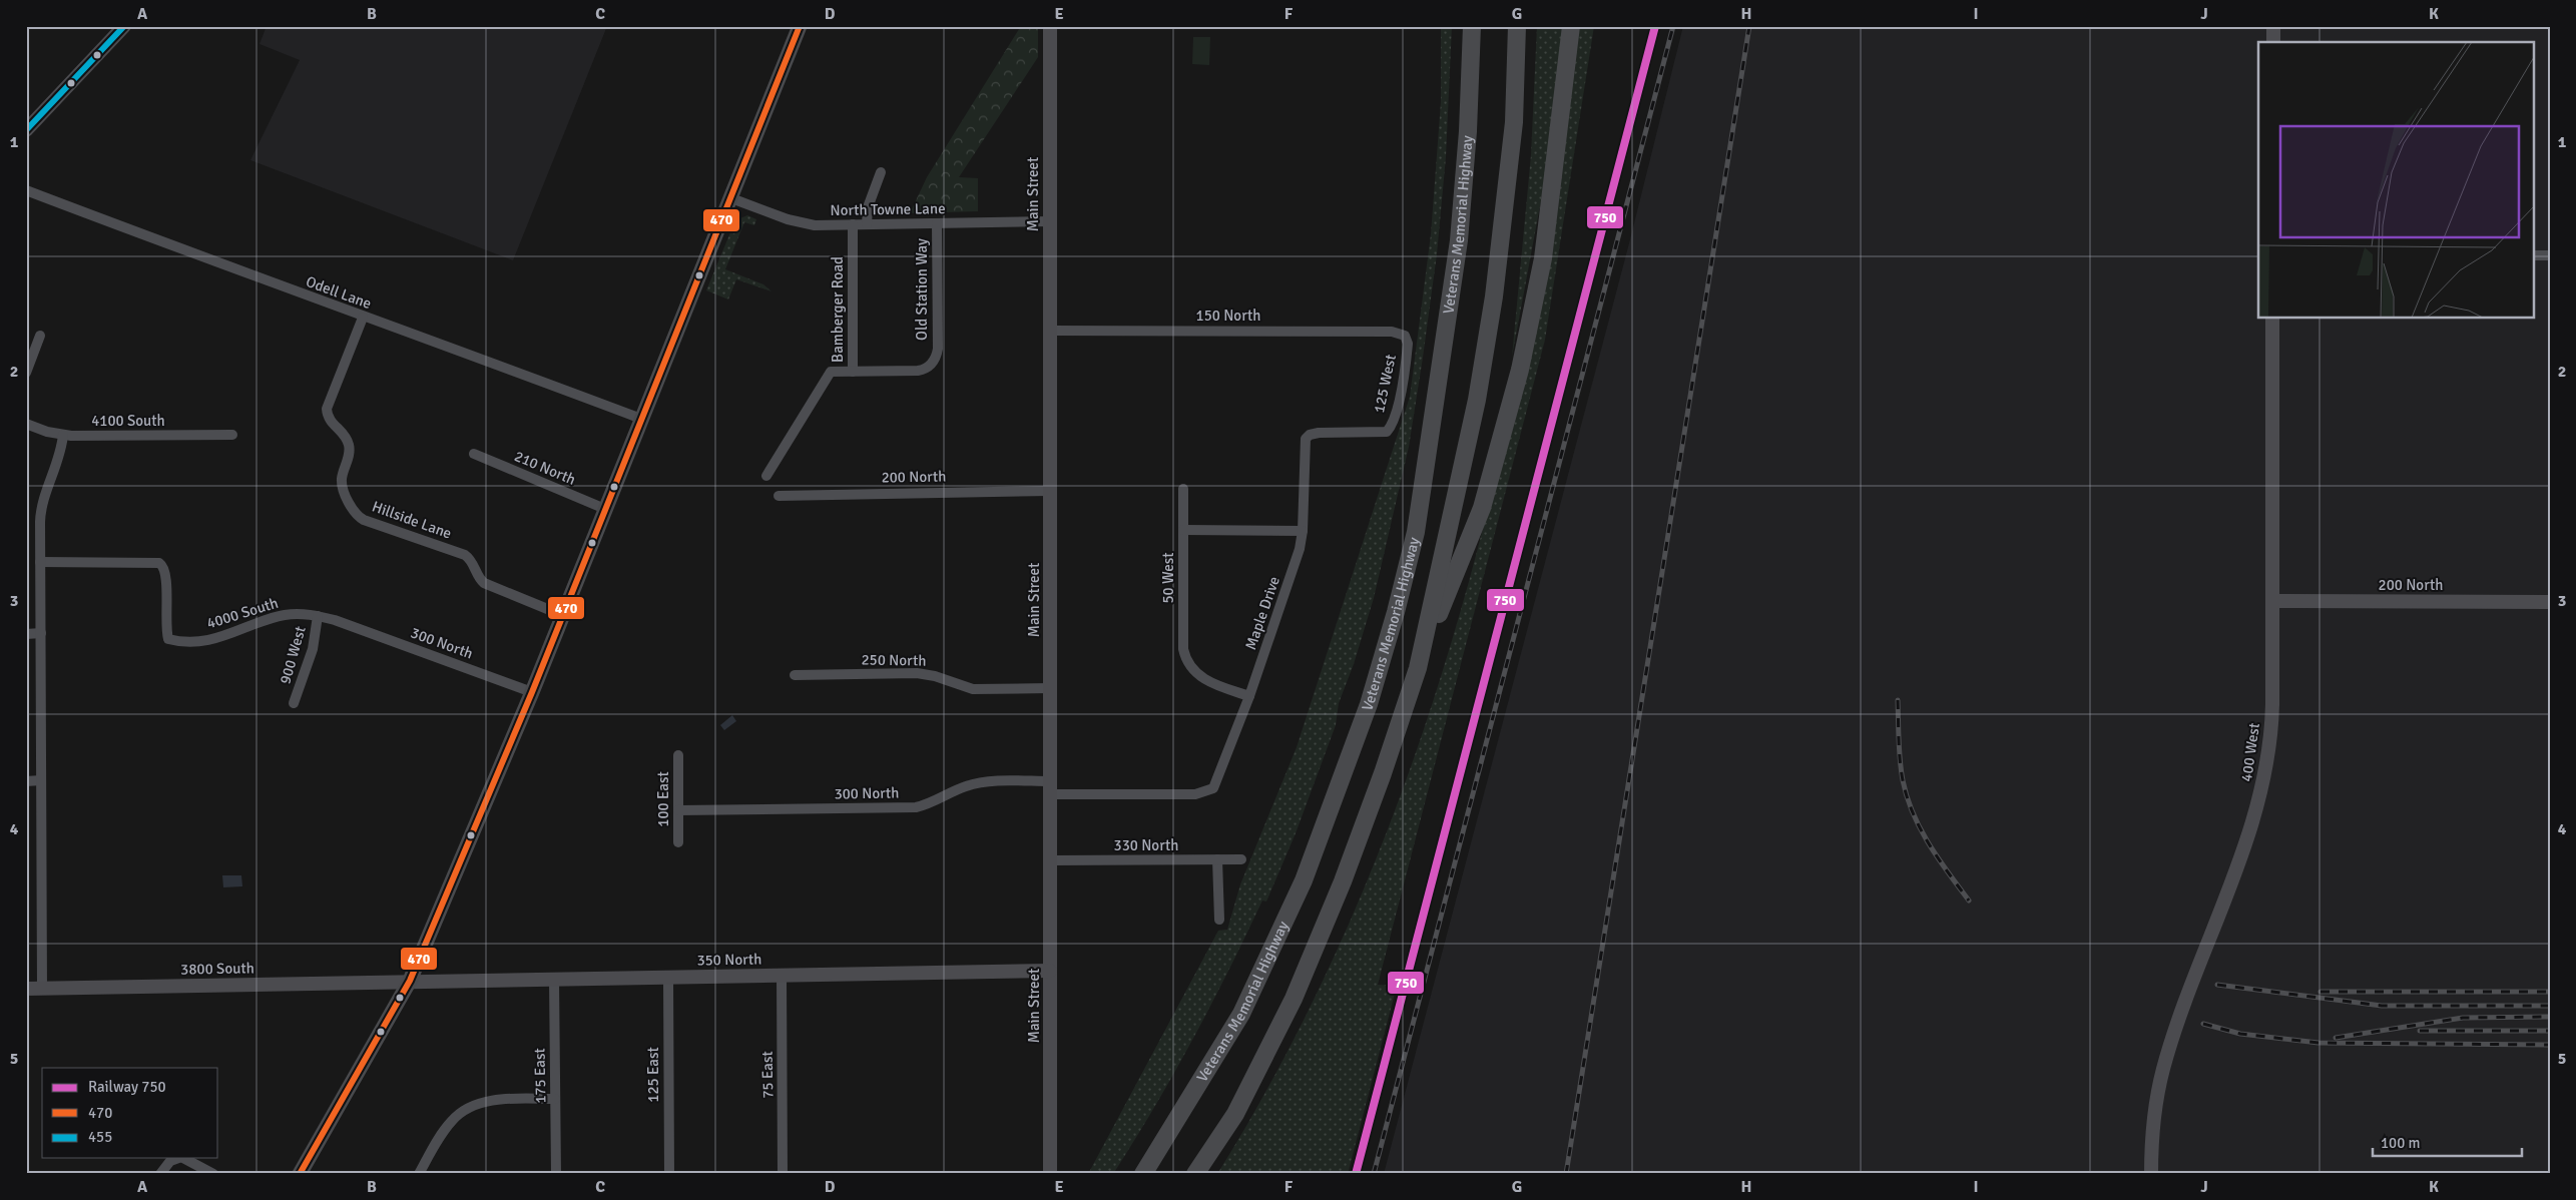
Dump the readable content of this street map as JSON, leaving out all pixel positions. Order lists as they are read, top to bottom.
{
  "streets": {
    "highway": ["Veterans Memorial Highway"],
    "street": [
      "Main Street",
      "North Towne Lane",
      "Old Station Way",
      "Odell Lane",
      "Bamberger Road",
      "150 North",
      "125 West",
      "4100 South",
      "210 North",
      "200 North",
      "Hillside Lane",
      "50 West",
      "4000 South",
      "Maple Drive",
      "300 North",
      "900 West",
      "250 North",
      "400 West",
      "100 East",
      "330 North",
      "350 North",
      "3800 South",
      "125 East",
      "75 East",
      "175 East"
    ]
  },
  "crossings": [
    ["Main Street", "North Towne Lane"],
    ["Main Street", "150 North"],
    ["Main Street", "200 North"],
    ["Main Street", "300 North"],
    ["Main Street", "250 North"],
    ["Main Street", "330 North"],
    ["Main Street", "350 North"],
    ["North Towne Lane", "Old Station Way"],
    ["North Towne Lane", "Bamberger Road"],
    ["Old Station Way", "Bamberger Road"],
    ["Odell Lane", "Hillside Lane"],
    ["150 North", "125 West"],
    ["125 West", "Maple Drive"],
    ["200 North", "400 West"],
    ["50 West", "Maple Drive"],
    ["4000 South", "300 North"],
    ["4000 South", "900 West"],
    ["Maple Drive", "300 North"],
    ["300 North", "100 East"],
    ["350 North", "3800 South"],
    ["350 North", "125 East"],
    ["350 North", "75 East"],
    ["350 North", "175 East"]
  ],
  "lines": ["rail line 750", "transit line 470", "transit line 455"],
  "legend": ["Railway 750", "470", "455"],
  "scale_bar": "100 m",
  "grid": {
    "columns": [
      "A",
      "B",
      "C",
      "D",
      "E",
      "F",
      "G",
      "H",
      "I",
      "J",
      "K"
    ],
    "rows": [
      "1",
      "2",
      "3",
      "4",
      "5"
    ]
  }
}
